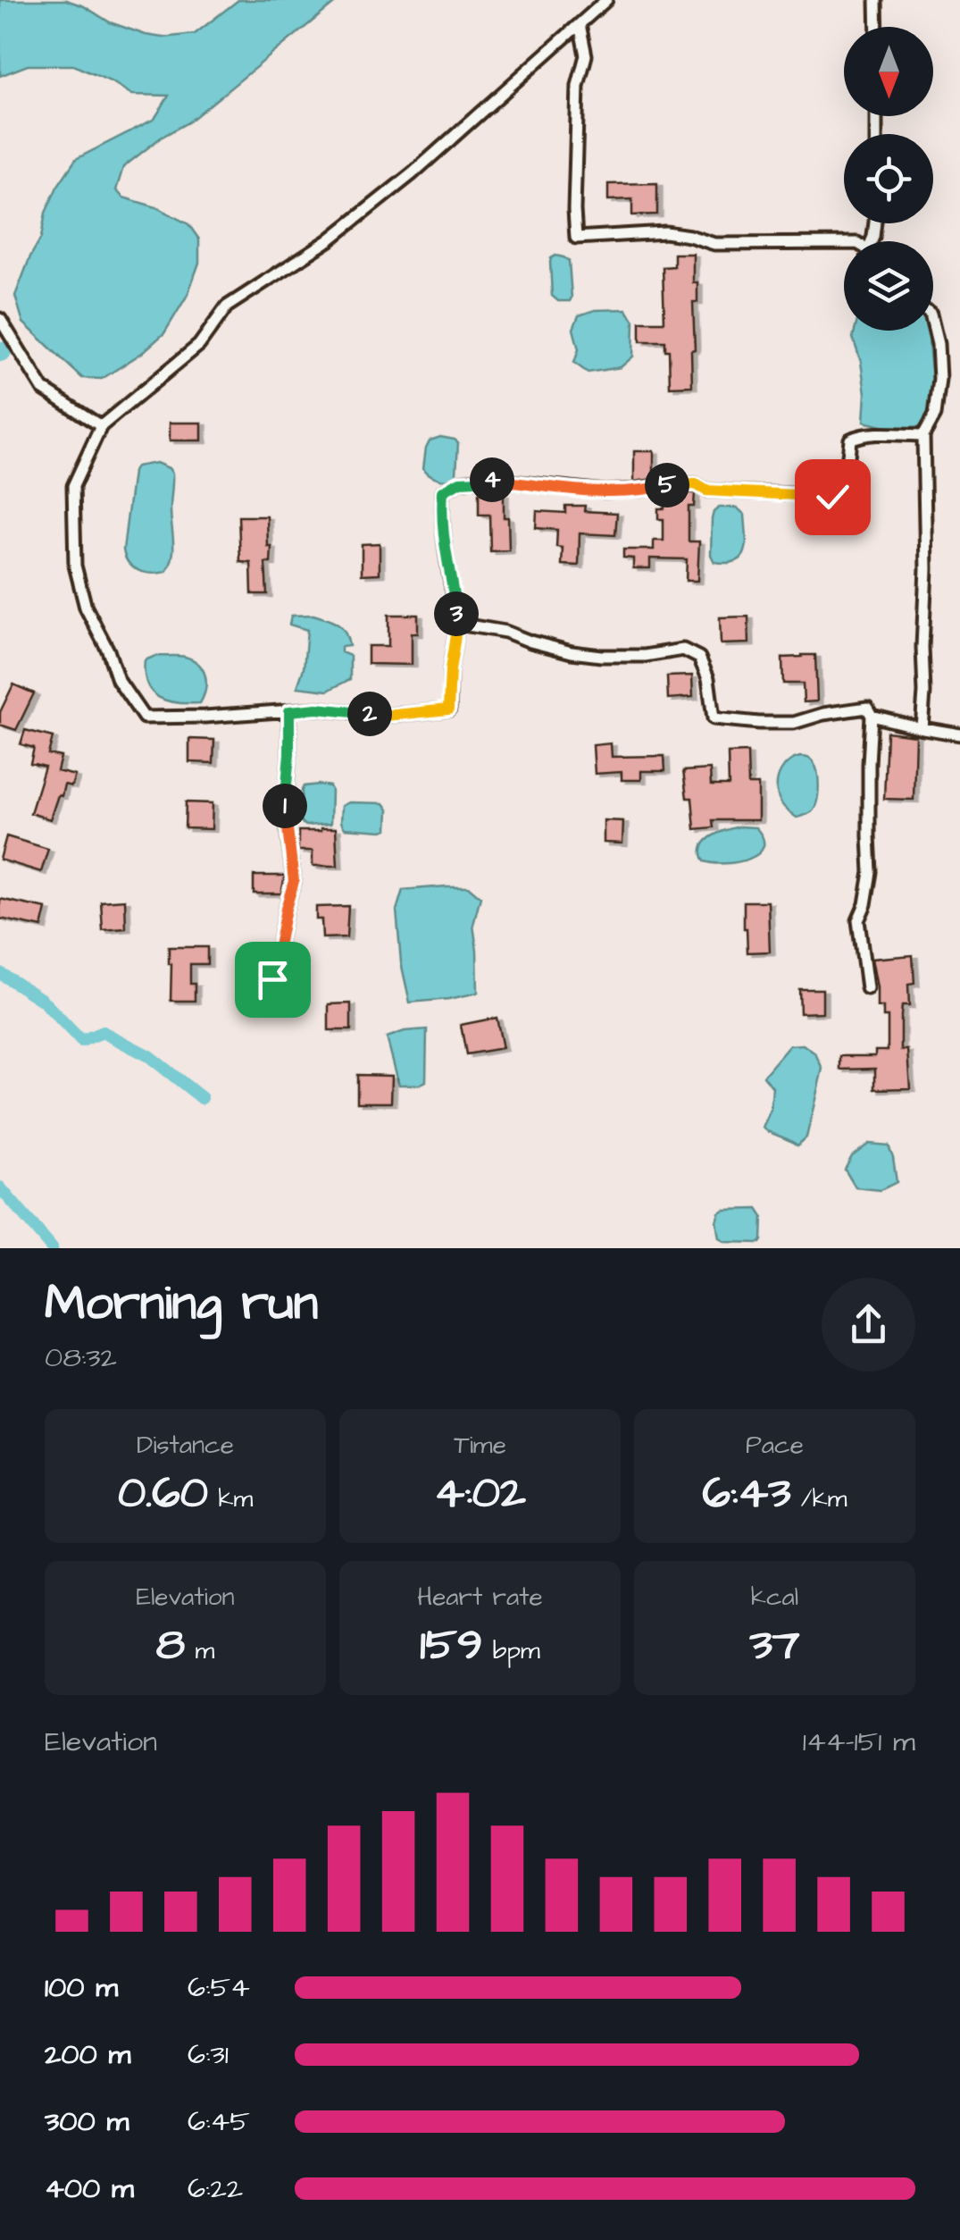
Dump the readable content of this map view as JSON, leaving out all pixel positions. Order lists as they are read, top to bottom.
{
  "north": "bottom",
  "page": {
    "pins": [
      "4",
      "5",
      "3",
      "2",
      "1"
    ],
    "heading": ["Morning run", "08:32"],
    "stats": [
      ["Distance", "0.60 km"],
      ["Time", "4:02"],
      ["Pace", "6:43 /km"],
      ["Elevation", "8 m"],
      ["Heart rate", "159 bpm"],
      ["kcal", "37"]
    ],
    "chart": ["Elevation", "144–151 m"],
    "list": [
      {
        "name": "100 m",
        "note": "6:54"
      },
      {
        "name": "200 m",
        "note": "6:31"
      },
      {
        "name": "300 m",
        "note": "6:45"
      },
      {
        "name": "400 m",
        "note": "6:22"
      }
    ]
  }
}
